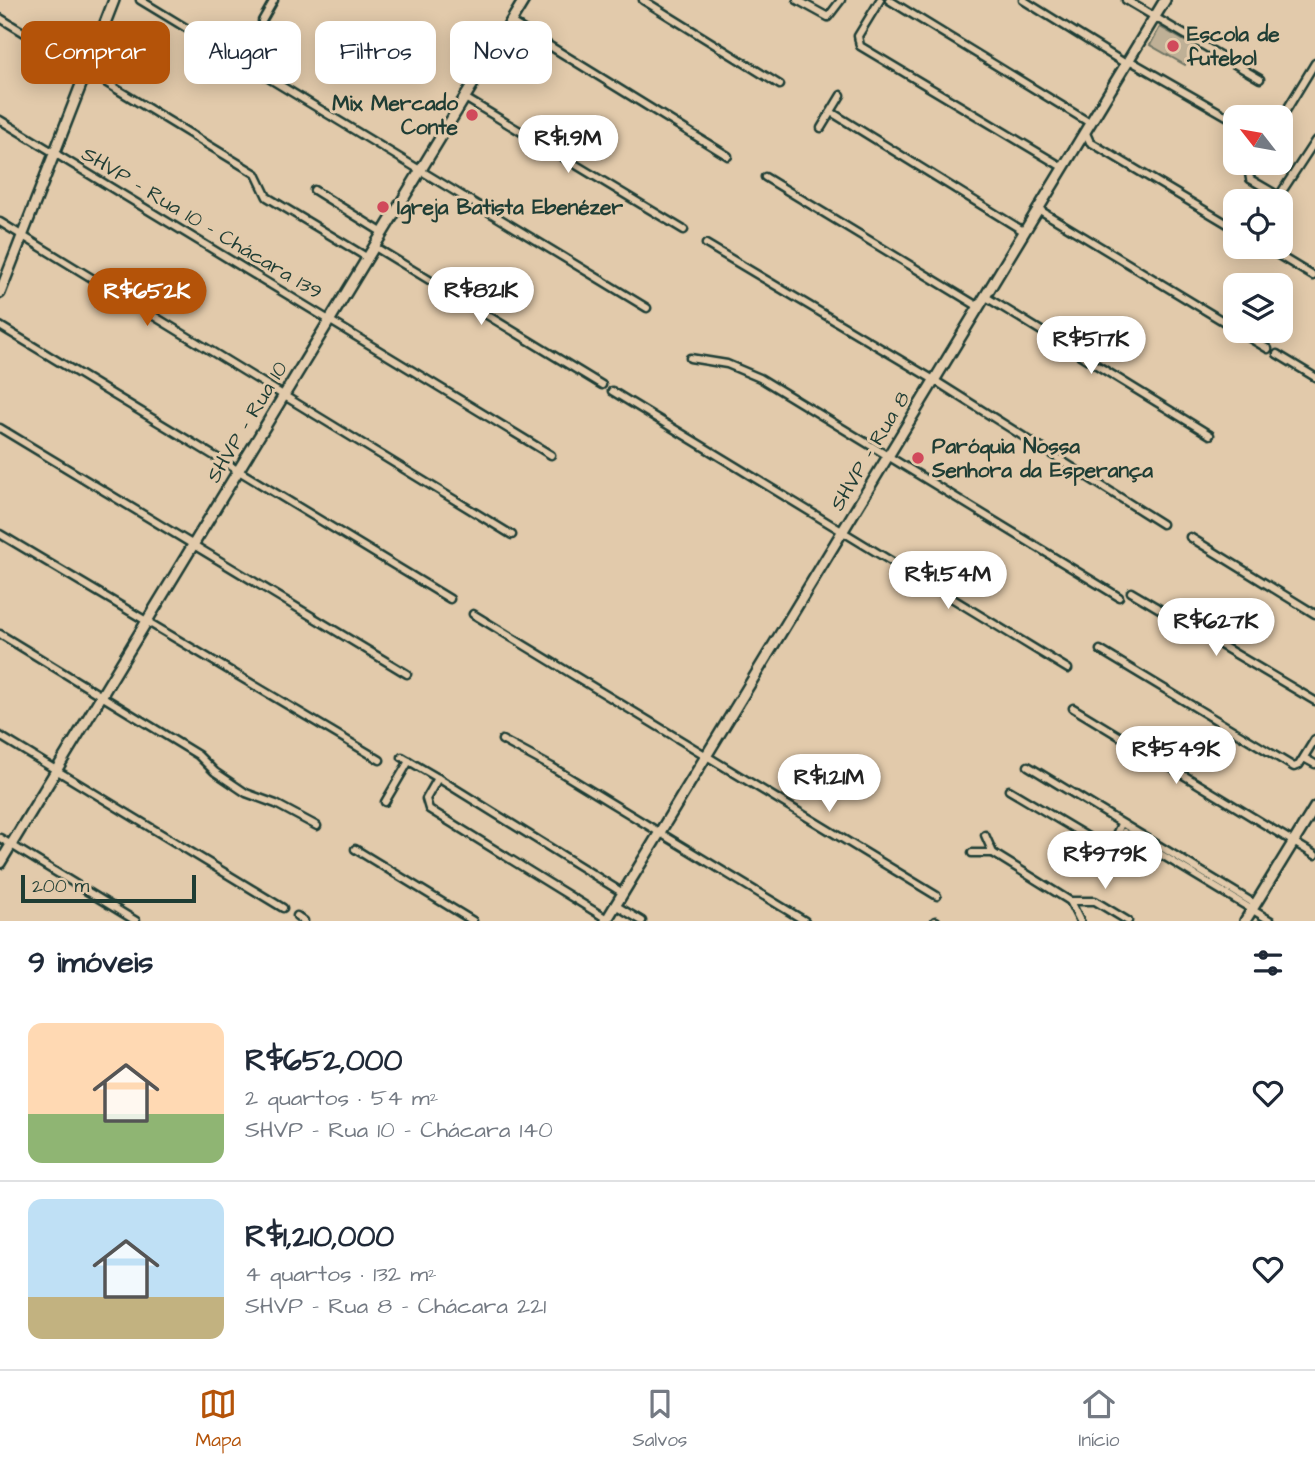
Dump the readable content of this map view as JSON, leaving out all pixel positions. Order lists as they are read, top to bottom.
{
  "streets": {
    "street": ["SHVP - Rua 10 - Chácara 139", "SHVP - Rua 10", "SHVP - Rua 8"]
  },
  "crossings": [
    ["SHVP - Rua 10 - Chácara 139", "SHVP - Rua 10"]
  ],
  "places": [
    "Escola de futebol",
    "Mix Mercado Conte",
    "Igreja Batista Ebenézer",
    "Paróquia Nossa Senhora da Esperança"
  ],
  "scale_bar": "200 m",
  "north": "top left",
  "page": {
    "chip": [
      "Comprar",
      "Alugar",
      "Filtros",
      "Novo"
    ],
    "price": [
      "R$1.9M",
      "R$821K",
      "R$652K",
      "R$517K",
      "R$1.54M",
      "R$627K",
      "R$549K",
      "R$1.21M",
      "R$979K"
    ],
    "scale": "200 m",
    "heading": "9 imóveis",
    "list": [
      {
        "name": "R$652,000",
        "note": "2 quartos · 54 m² · SHVP - Rua 10 - Chácara 140"
      },
      {
        "name": "R$1,210,000",
        "note": "4 quartos · 132 m² · SHVP - Rua 8 - Chácara 221"
      }
    ],
    "tabs": ["Mapa", "Salvos", "Início"]
  }
}
